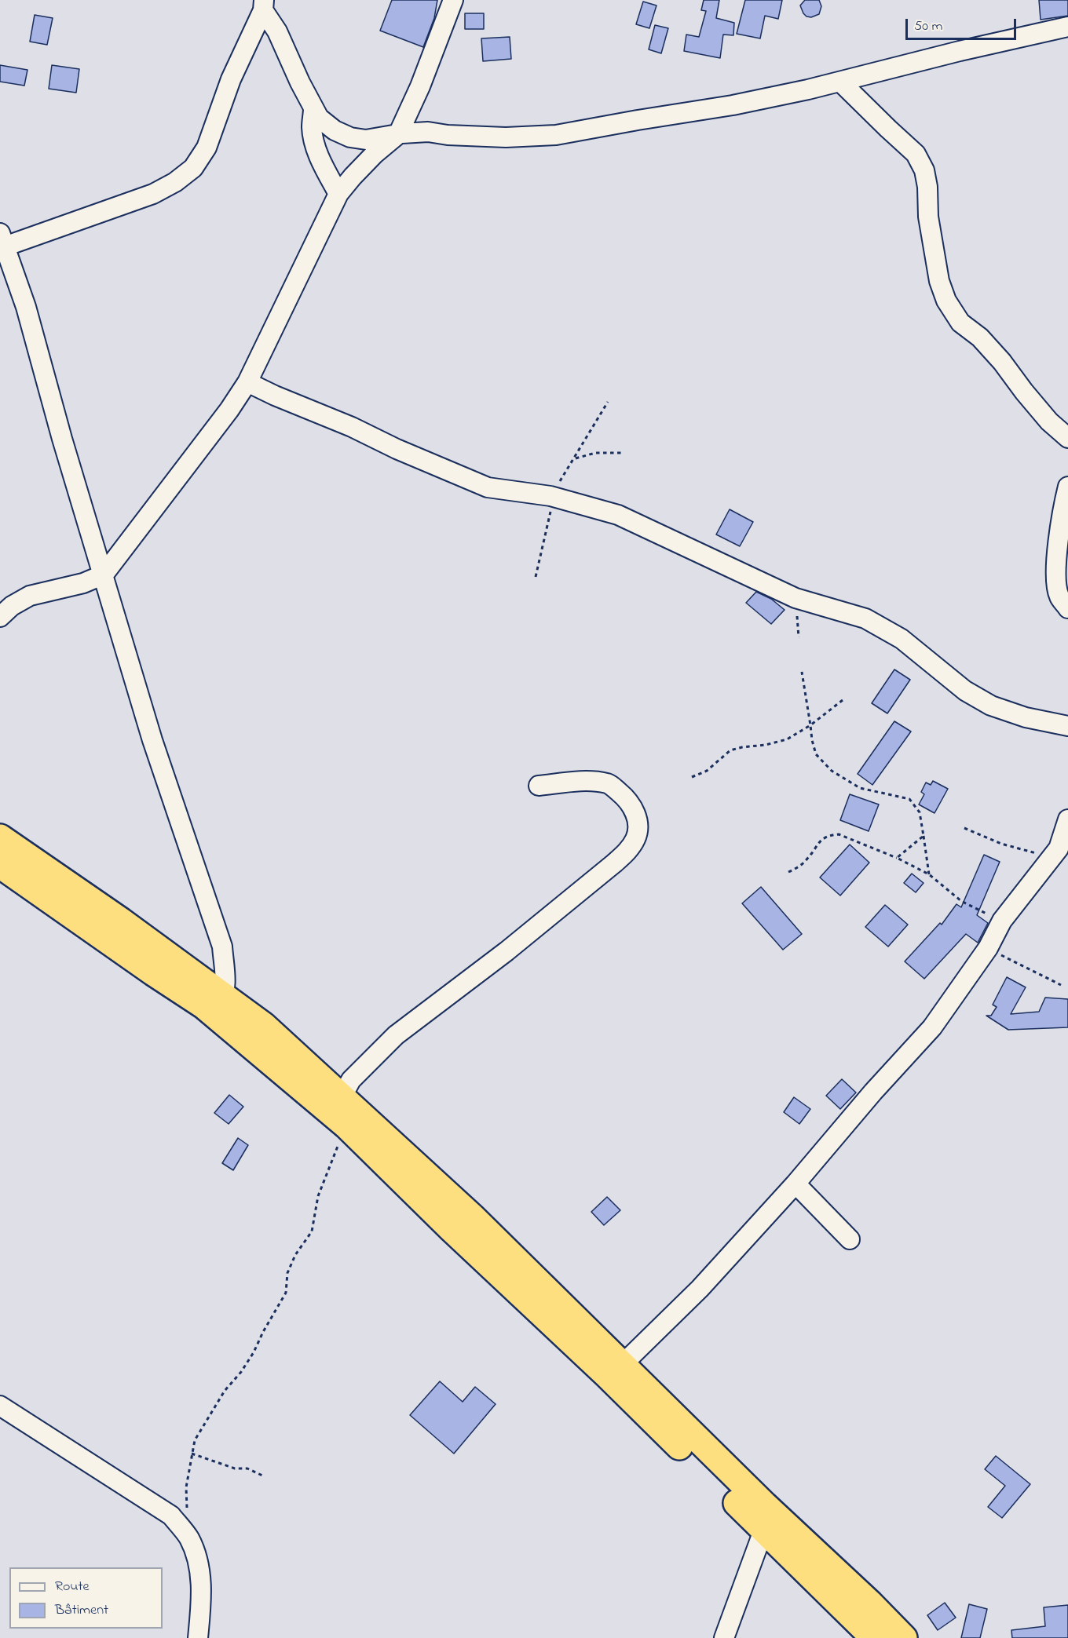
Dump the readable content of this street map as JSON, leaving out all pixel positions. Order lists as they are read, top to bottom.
{
  "legend": ["Route", "Bâtiment"],
  "scale_bar": "50 m"
}
